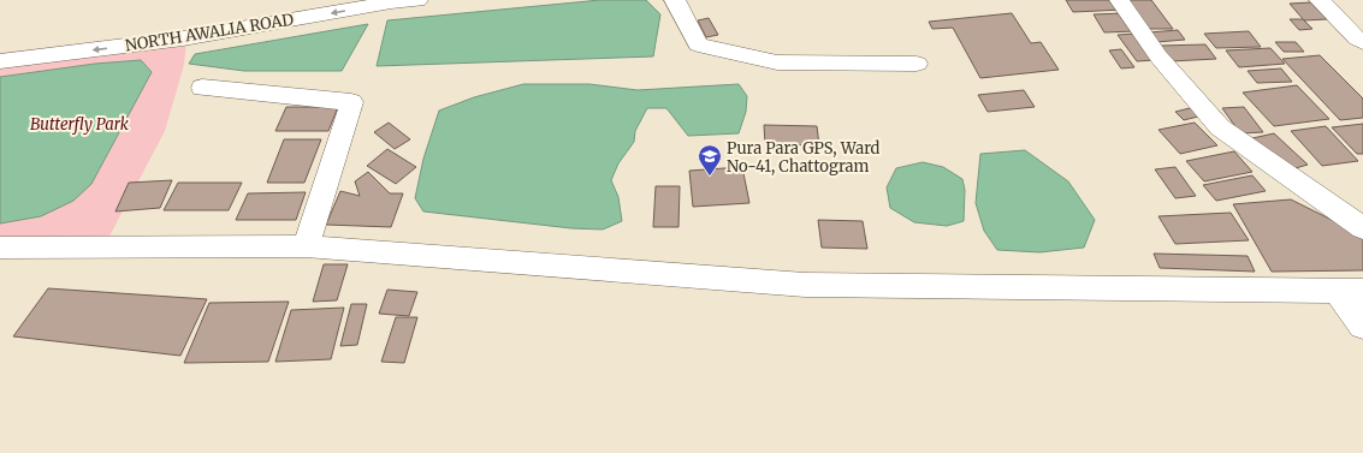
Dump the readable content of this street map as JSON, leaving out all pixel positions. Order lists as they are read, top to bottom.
{
  "streets": {
    "street": ["NORTH AWALIA ROAD"]
  },
  "parks": ["Butterfly Park"],
  "places": {
    "school or university": ["Pura Para GPS, Ward No-41, Chattogram"]
  }
}
